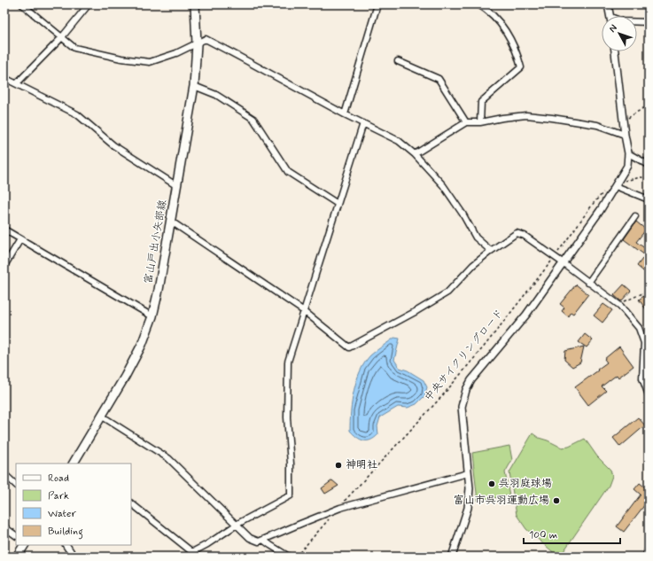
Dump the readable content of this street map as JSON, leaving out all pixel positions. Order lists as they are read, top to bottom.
{
  "streets": {
    "main road": ["富山戸出小矢部線"],
    "path": ["中央サイクリングロード"]
  },
  "places": ["神明社", "呉羽庭球場", "富山市呉羽運動広場"],
  "legend": [
    "Road",
    "Park",
    "Water",
    "Building"
  ],
  "scale_bar": "100 m",
  "north": "top left"
}
